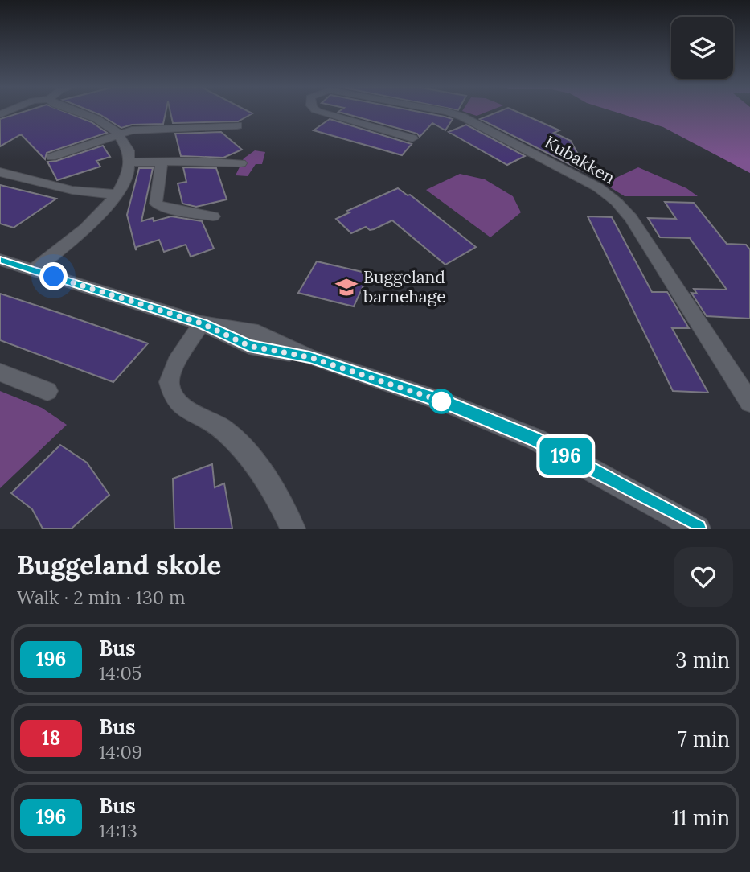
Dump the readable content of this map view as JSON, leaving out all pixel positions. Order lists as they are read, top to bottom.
{
  "streets": {
    "street": ["Kubakken"]
  },
  "places": {
    "school or university": ["Buggeland barnehage"]
  },
  "lines": ["bus line 196"],
  "page": {
    "on_map": "196",
    "heading": ["Buggeland skole", "Walk · 2 min · 130 m"],
    "list": [
      {
        "mark": "196",
        "name": "Bus",
        "note": "14:05",
        "value": "3 min"
      },
      {
        "mark": "18",
        "name": "Bus",
        "note": "14:09",
        "value": "7 min"
      },
      {
        "mark": "196",
        "name": "Bus",
        "note": "14:13",
        "value": "11 min"
      }
    ]
  }
}
